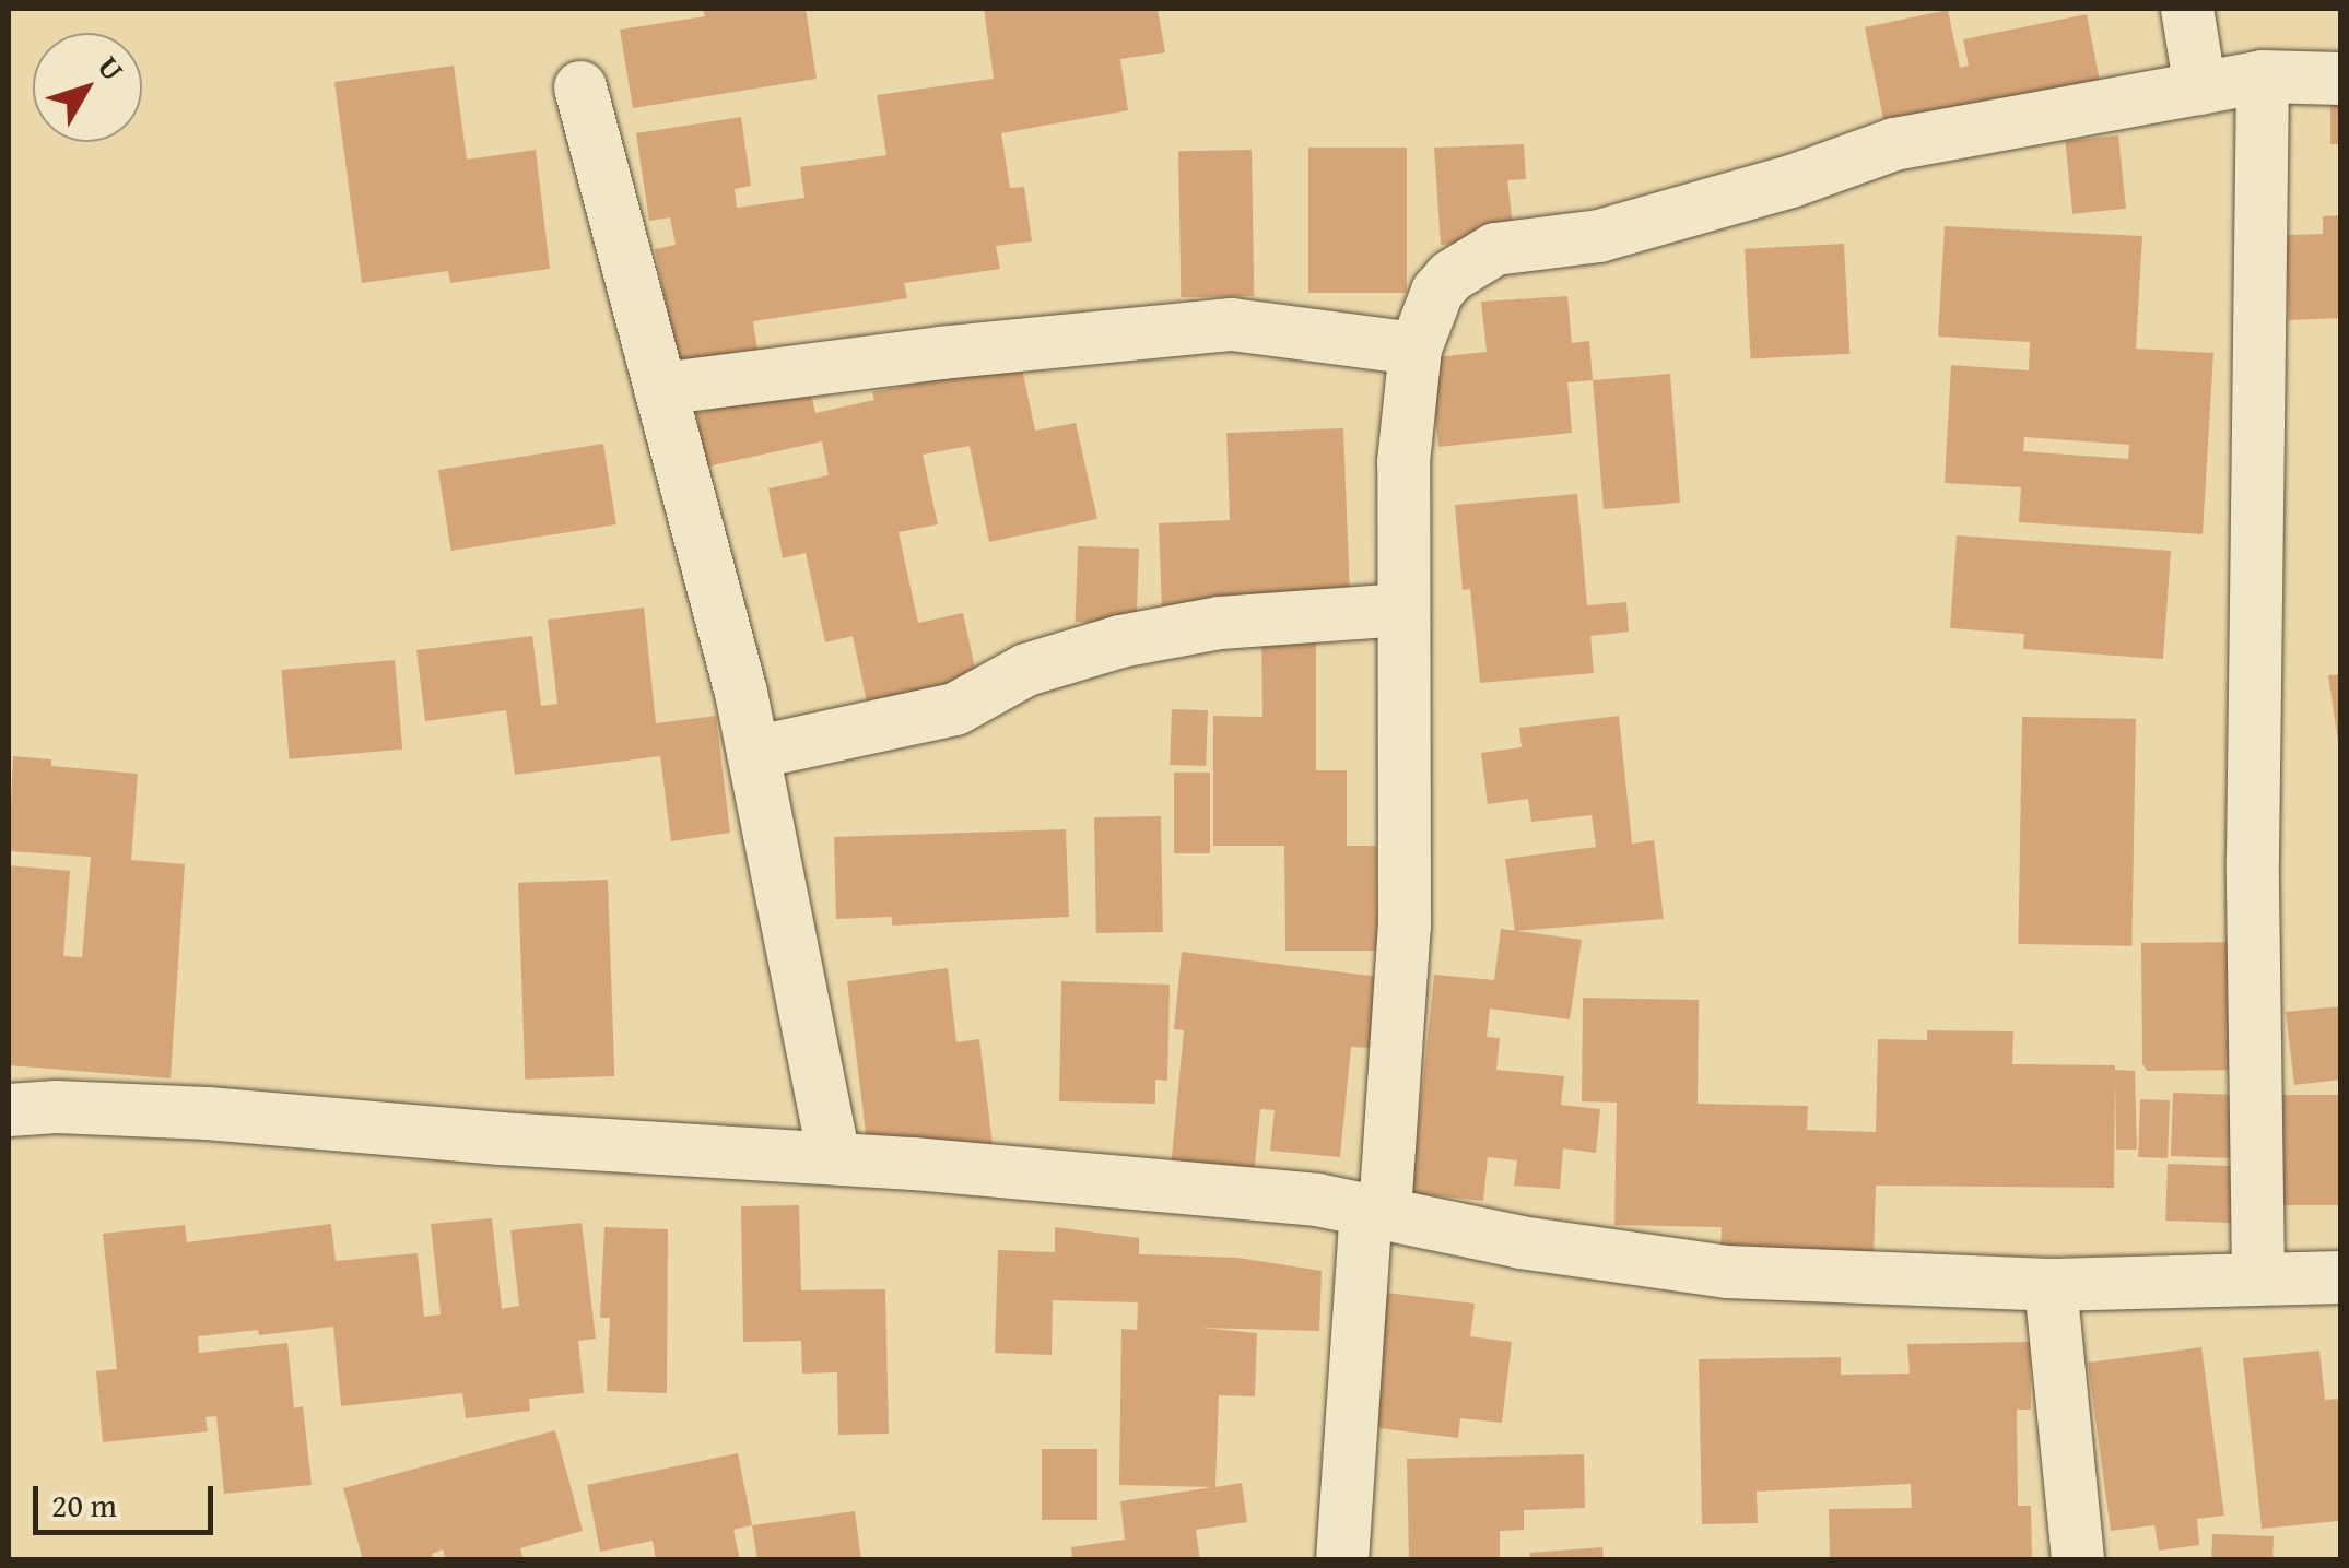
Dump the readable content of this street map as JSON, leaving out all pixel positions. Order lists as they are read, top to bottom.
{
  "scale_bar": "20 m",
  "north": "top right"
}
